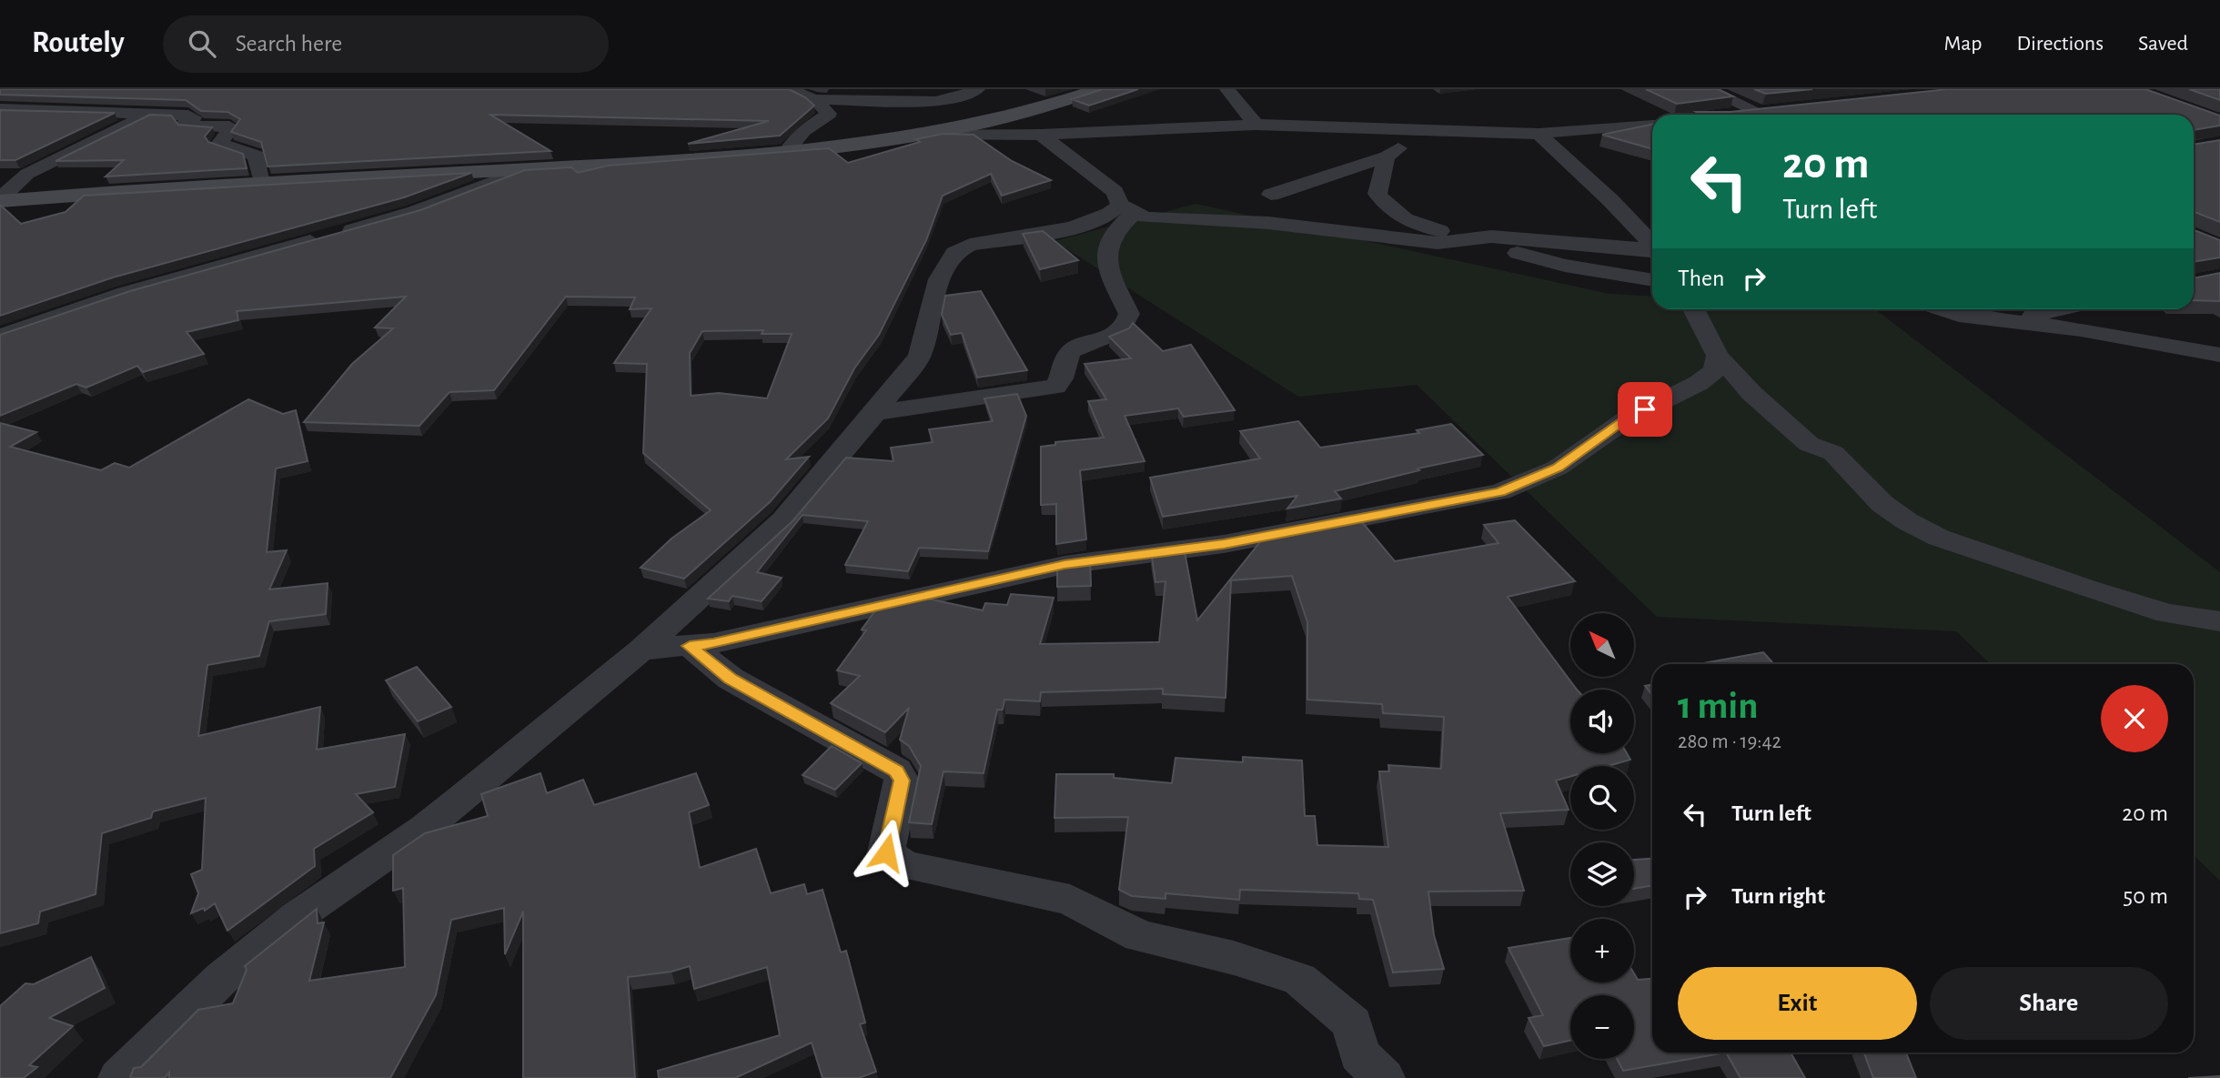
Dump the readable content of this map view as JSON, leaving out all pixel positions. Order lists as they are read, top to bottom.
{
  "north": "top left",
  "page": {
    "header": "Routely",
    "search": "Search here",
    "nav": ["Map", "Directions", "Saved"],
    "turn": ["20 m", "Turn left"],
    "then": "Then",
    "map_buttons": ["+", "−"],
    "heading": ["1 min", "280 m · 19:42"],
    "list": [
      {
        "name": "Turn left",
        "value": "20 m"
      },
      {
        "name": "Turn right",
        "value": "50 m"
      }
    ],
    "buttons": ["Exit", "Share"]
  }
}
